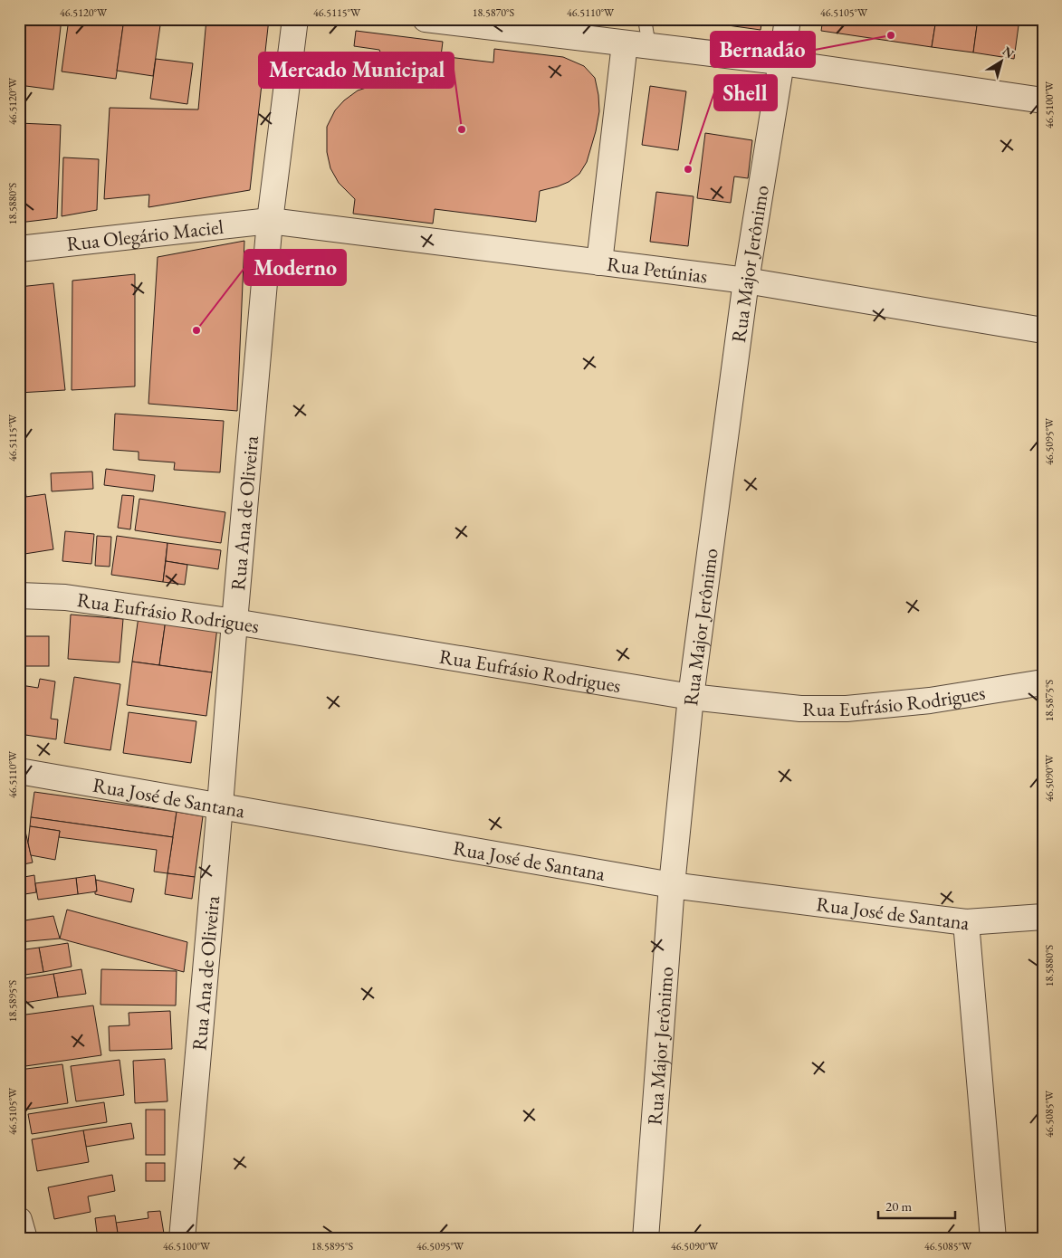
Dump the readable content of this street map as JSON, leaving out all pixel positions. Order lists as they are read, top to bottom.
{
  "streets": {
    "street": [
      "Rua Olegário Maciel",
      "Rua Major Jerônimo",
      "Rua Petúnias",
      "Rua Ana de Oliveira",
      "Rua Eufrásio Rodrigues",
      "Rua José de Santana"
    ]
  },
  "crossings": [
    ["Rua Olegário Maciel", "Rua Petúnias"],
    ["Rua Olegário Maciel", "Rua Ana de Oliveira"],
    ["Rua Major Jerônimo", "Rua Petúnias"],
    ["Rua Major Jerônimo", "Rua Eufrásio Rodrigues"],
    ["Rua Major Jerônimo", "Rua José de Santana"],
    ["Rua Petúnias", "Rua Ana de Oliveira"],
    ["Rua Ana de Oliveira", "Rua Eufrásio Rodrigues"],
    ["Rua Ana de Oliveira", "Rua José de Santana"]
  ],
  "places": [
    "Bernadão",
    "Mercado Municipal",
    "Shell",
    "Moderno"
  ],
  "scale_bar": "20 m",
  "north": "top right",
  "coordinates": [
    "46.5120°W",
    "46.5115°W",
    "18.5870°S",
    "46.5110°W",
    "46.5105°W",
    "46.5100°W",
    "18.5880°S",
    "46.5095°W",
    "18.5875°S",
    "46.5090°W",
    "18.5895°S",
    "46.5085°W"
  ]
}
